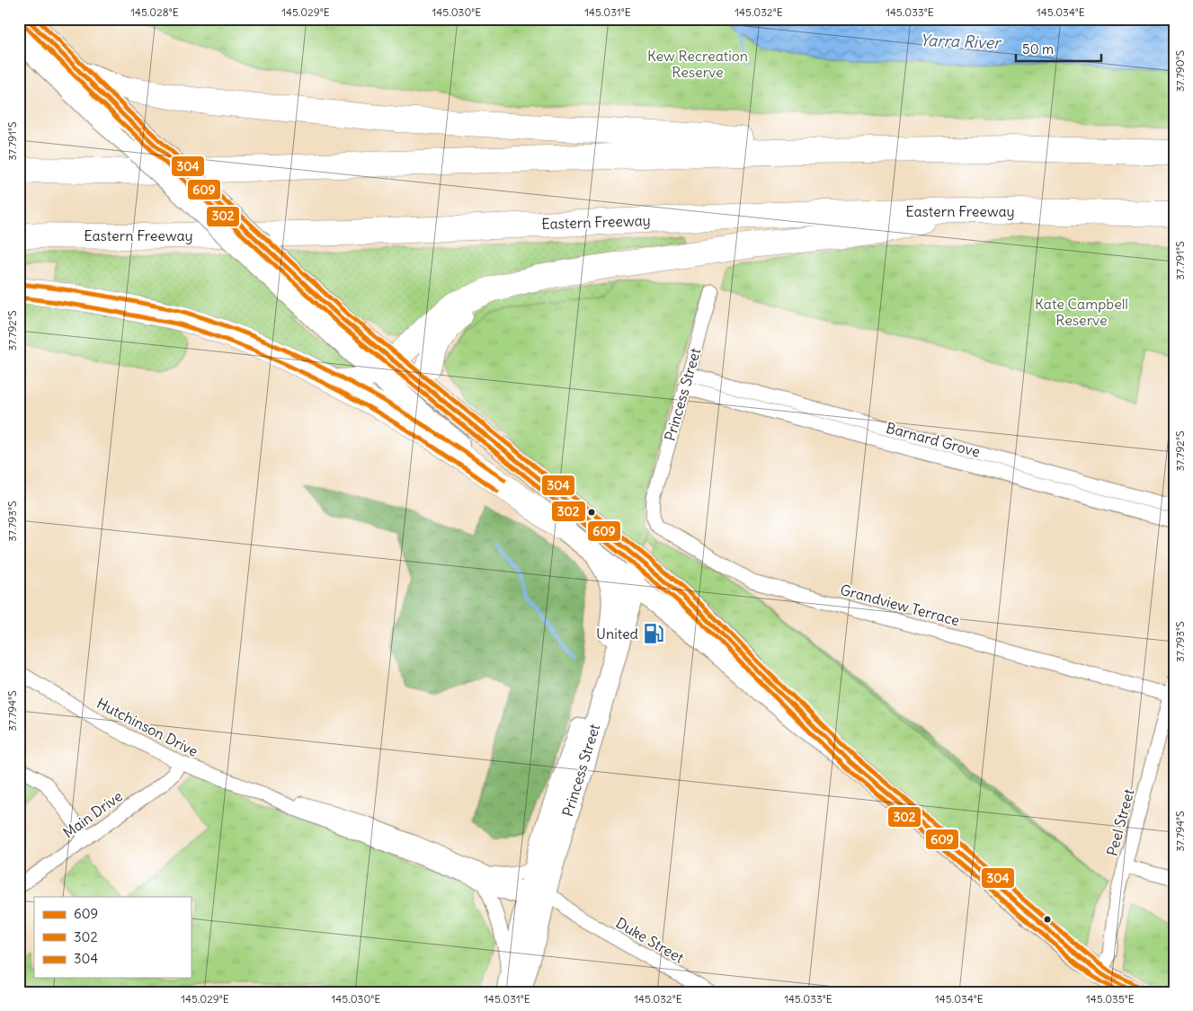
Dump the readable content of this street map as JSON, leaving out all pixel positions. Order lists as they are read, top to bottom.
{
  "streets": {
    "highway": ["Eastern Freeway"],
    "main road": ["Princess Street"],
    "street": [
      "Barnard Grove",
      "Grandview Terrace",
      "Hutchinson Drive",
      "Main Drive",
      "Peel Street",
      "Duke Street"
    ]
  },
  "crossings": [
    ["Princess Street", "Barnard Grove"],
    ["Princess Street", "Grandview Terrace"],
    ["Princess Street", "Hutchinson Drive"],
    ["Princess Street", "Duke Street"],
    ["Grandview Terrace", "Peel Street"],
    ["Hutchinson Drive", "Main Drive"],
    ["Hutchinson Drive", "Duke Street"]
  ],
  "water": ["Yarra River"],
  "parks": ["Kew Recreation Reserve", "Kate Campbell Reserve"],
  "places": {
    "fuel station": ["United"]
  },
  "lines": ["transit line 609", "transit line 304", "transit line 302"],
  "legend": ["609", "302", "304"],
  "scale_bar": "50 m",
  "coordinates": [
    "145.028°E",
    "145.029°E",
    "145.030°E",
    "145.031°E",
    "145.032°E",
    "145.033°E",
    "145.034°E",
    "37.790°S",
    "37.791°S",
    "37.792°S",
    "37.793°S",
    "37.794°S",
    "145.035°E"
  ]
}
